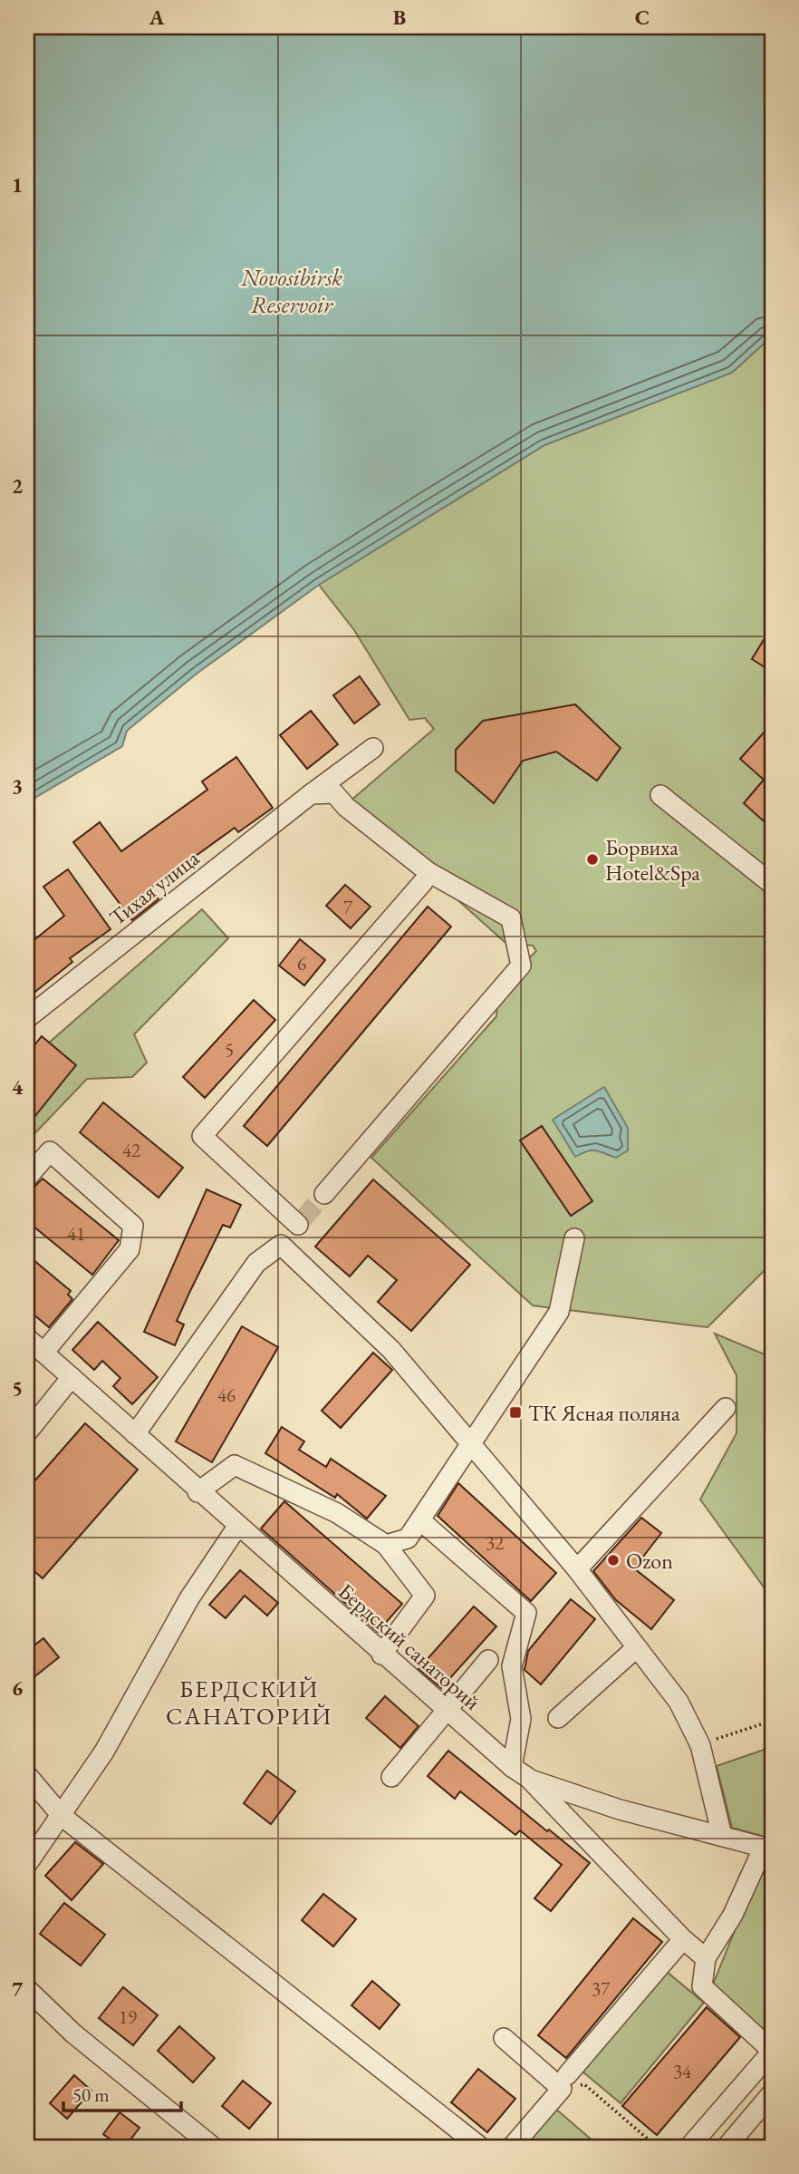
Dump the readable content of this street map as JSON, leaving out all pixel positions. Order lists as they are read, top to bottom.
{
  "streets": {
    "street": ["Тихая улица", "Бердский санаторий"]
  },
  "districts": ["БЕРДСКИЙ САНАТОРИЙ"],
  "water": ["Novosibirsk Reservoir"],
  "places": {
    "other": ["Борвиха Hotel&Spa", "Ozon"],
    "transit": ["ТК Ясная поляна"]
  },
  "house_numbers": [
    "7",
    "6",
    "5",
    "42",
    "41",
    "46",
    "32",
    "37",
    "19",
    "34"
  ],
  "scale_bar": "50 m",
  "grid": {
    "columns": ["A", "B", "C"],
    "rows": [
      "1",
      "2",
      "3",
      "4",
      "5",
      "6",
      "7"
    ]
  }
}
